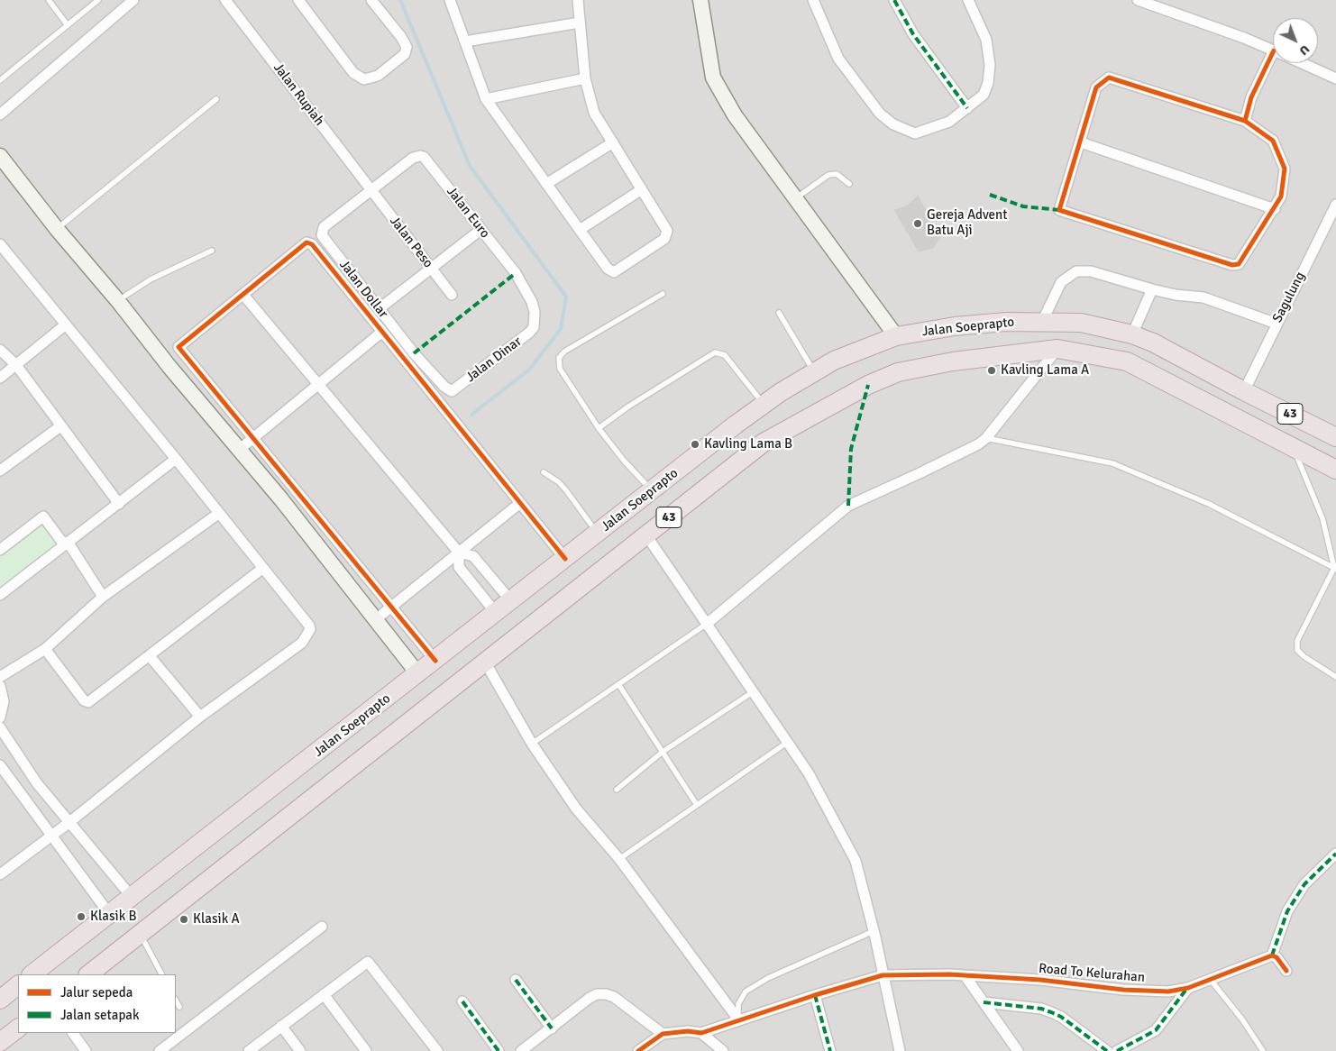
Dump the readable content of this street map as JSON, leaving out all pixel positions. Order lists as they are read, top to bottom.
{
  "streets": {
    "highway": ["Jalan Soeprapto", "43"],
    "street": [
      "Jalan Rupiah",
      "Jalan Euro",
      "Jalan Peso",
      "Jalan Dollar",
      "Sagulung",
      "Jalan Dinar",
      "Road To Kelurahan"
    ]
  },
  "crossings": [
    ["Jalan Rupiah", "Jalan Euro"],
    ["Jalan Rupiah", "Jalan Peso"],
    ["Jalan Rupiah", "Jalan Dollar"],
    ["Jalan Euro", "Jalan Peso"],
    ["Jalan Euro", "Jalan Dollar"],
    ["Jalan Euro", "Jalan Dinar"],
    ["Jalan Peso", "Jalan Dollar"],
    ["Jalan Dollar", "Jalan Dinar"],
    ["Sagulung", "Jalan Soeprapto"]
  ],
  "places": [
    "Gereja Advent Batu Aji",
    "Kavling Lama A",
    "Kavling Lama B",
    "Klasik B",
    "Klasik A"
  ],
  "legend": ["Jalur sepeda", "Jalan setapak"],
  "north": "bottom right"
}
